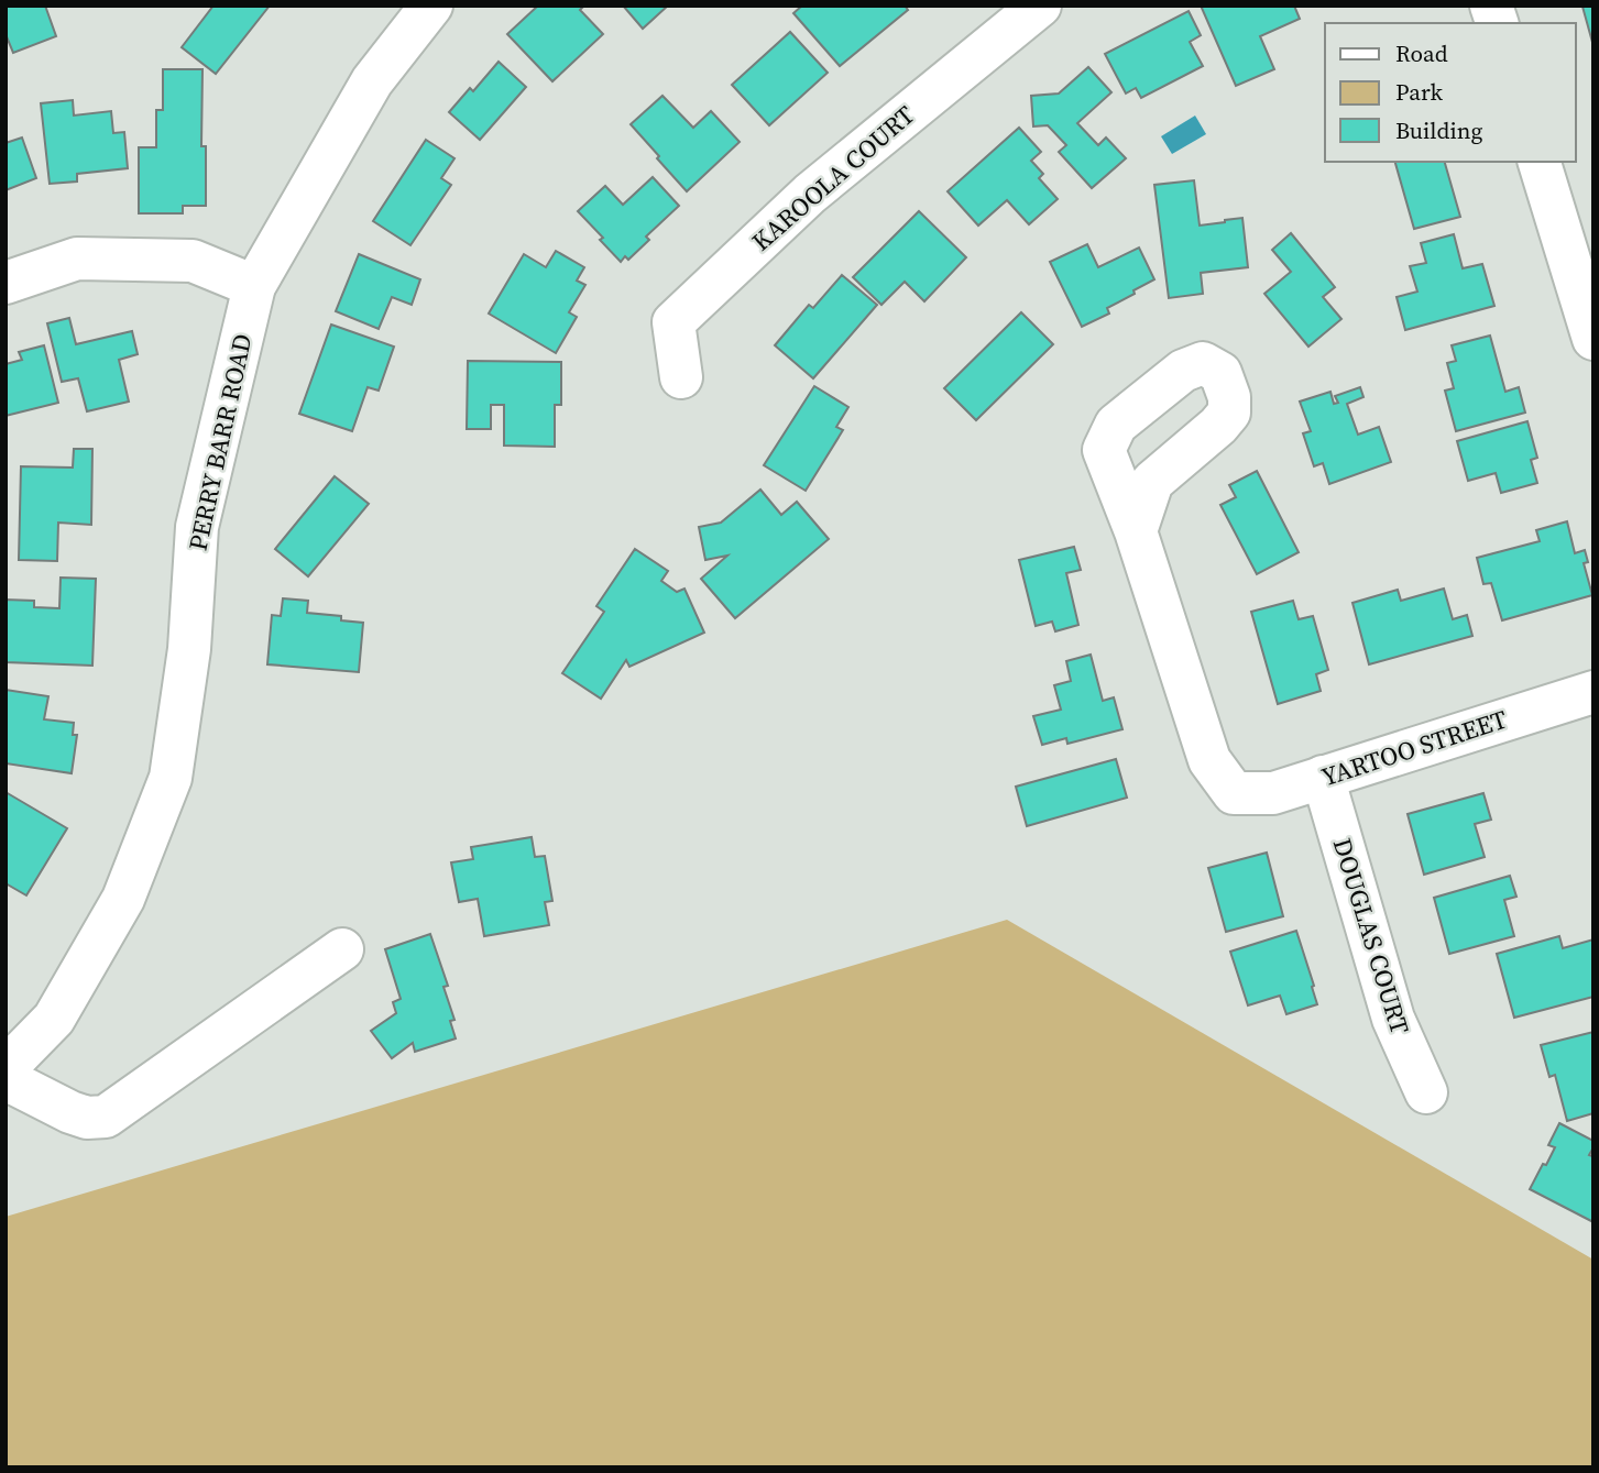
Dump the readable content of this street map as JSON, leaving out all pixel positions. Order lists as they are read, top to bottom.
{
  "streets": {
    "street": [
      "KAROOLA COURT",
      "PERRY BARR ROAD",
      "YARTOO STREET",
      "DOUGLAS COURT"
    ]
  },
  "crossings": [
    ["YARTOO STREET", "DOUGLAS COURT"]
  ],
  "legend": ["Road", "Park", "Building"]
}
